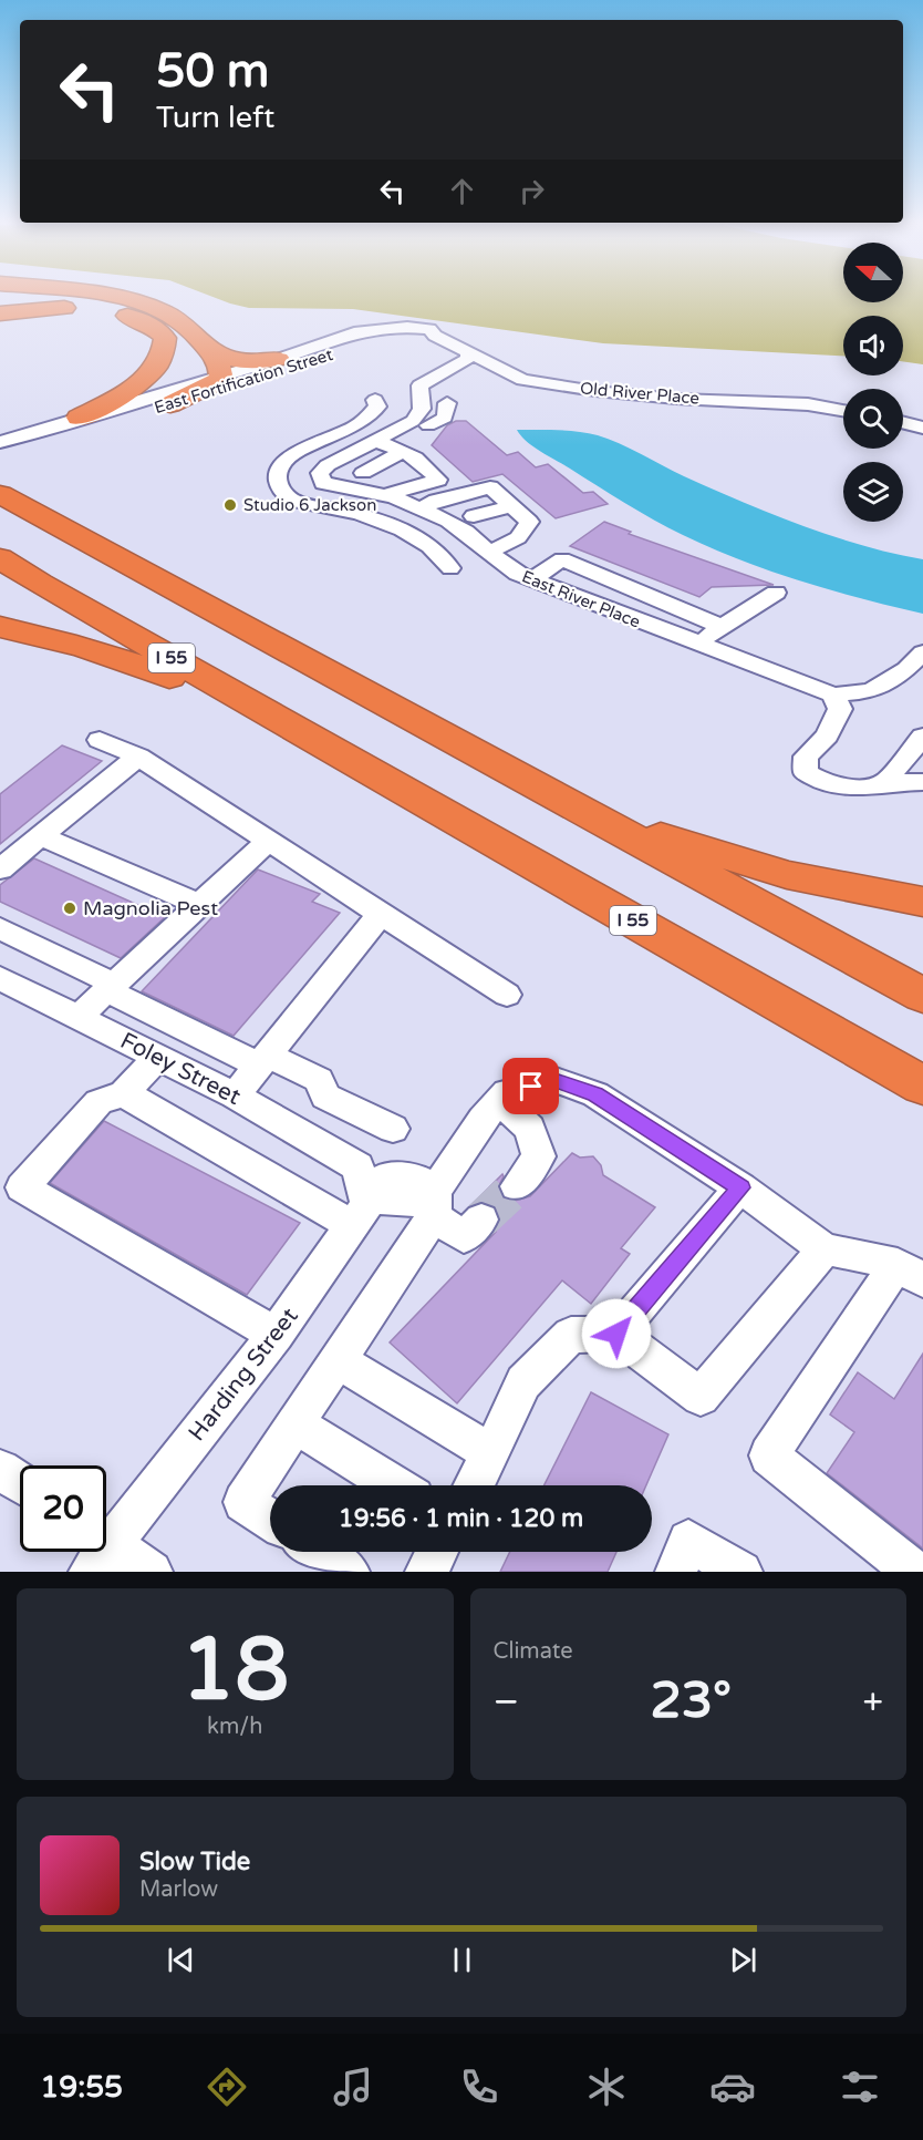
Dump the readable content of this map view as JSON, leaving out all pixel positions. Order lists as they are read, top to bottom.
{
  "streets": {
    "highway": ["I 55"],
    "street": [
      "East Fortification Street",
      "Old River Place",
      "East River Place",
      "Foley Street",
      "Harding Street"
    ]
  },
  "crossings": [
    ["East Fortification Street", "Old River Place"],
    ["Foley Street", "Harding Street"]
  ],
  "places": ["Studio 6 Jackson", "Magnolia Pest"],
  "north": "left",
  "page": {
    "turn": ["50 m", "Turn left"],
    "limit": "20",
    "trip": "19:56 · 1 min · 120 m",
    "tile": [
      ["18", "km/h"],
      "Climate"
    ],
    "heat": ["−", "23°", "+"],
    "song": ["Slow Tide", "Marlow"],
    "tabs": "19:55"
  }
}
